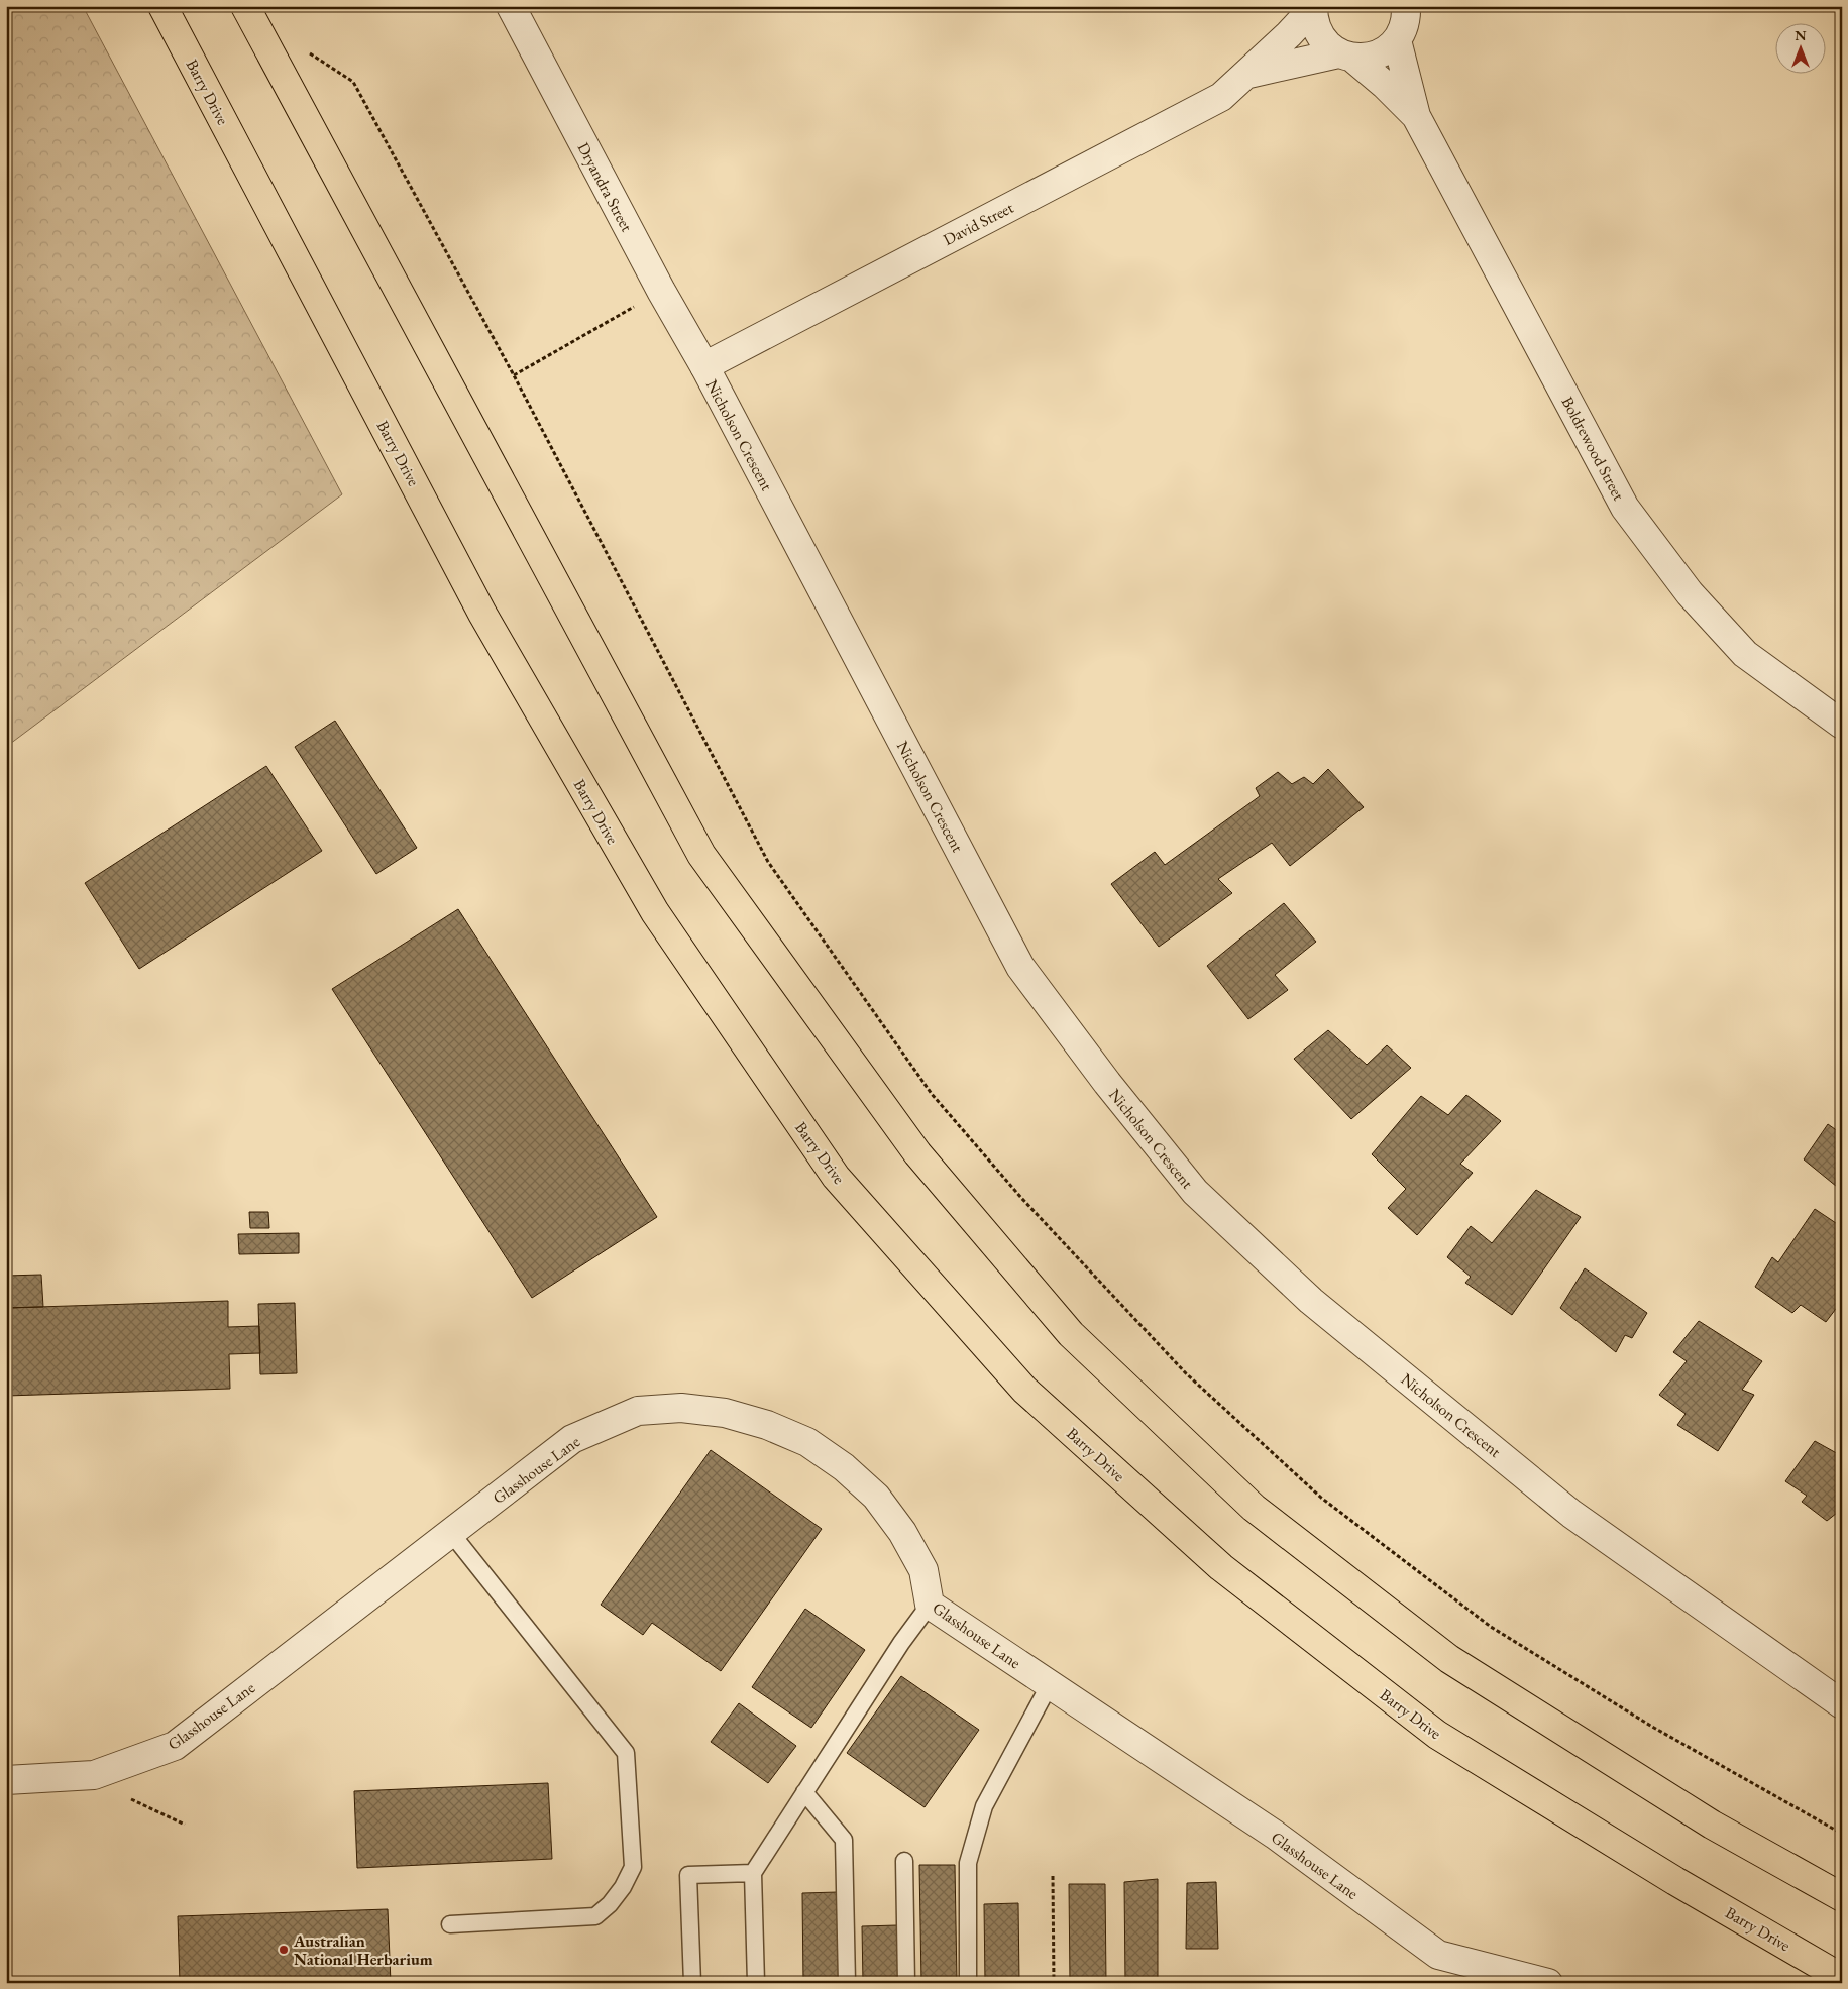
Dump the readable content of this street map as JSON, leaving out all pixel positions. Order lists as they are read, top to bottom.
{
  "streets": {
    "main road": ["Barry Drive"],
    "street": [
      "Dryandra Street",
      "David Street",
      "Nicholson Crescent",
      "Boldrewood Street",
      "Glasshouse Lane"
    ]
  },
  "crossings": [
    ["Dryandra Street", "David Street"],
    ["Dryandra Street", "Nicholson Crescent"],
    ["David Street", "Nicholson Crescent"],
    ["David Street", "Boldrewood Street"]
  ],
  "places": ["Australian National Herbarium"],
  "north": "top"
}
